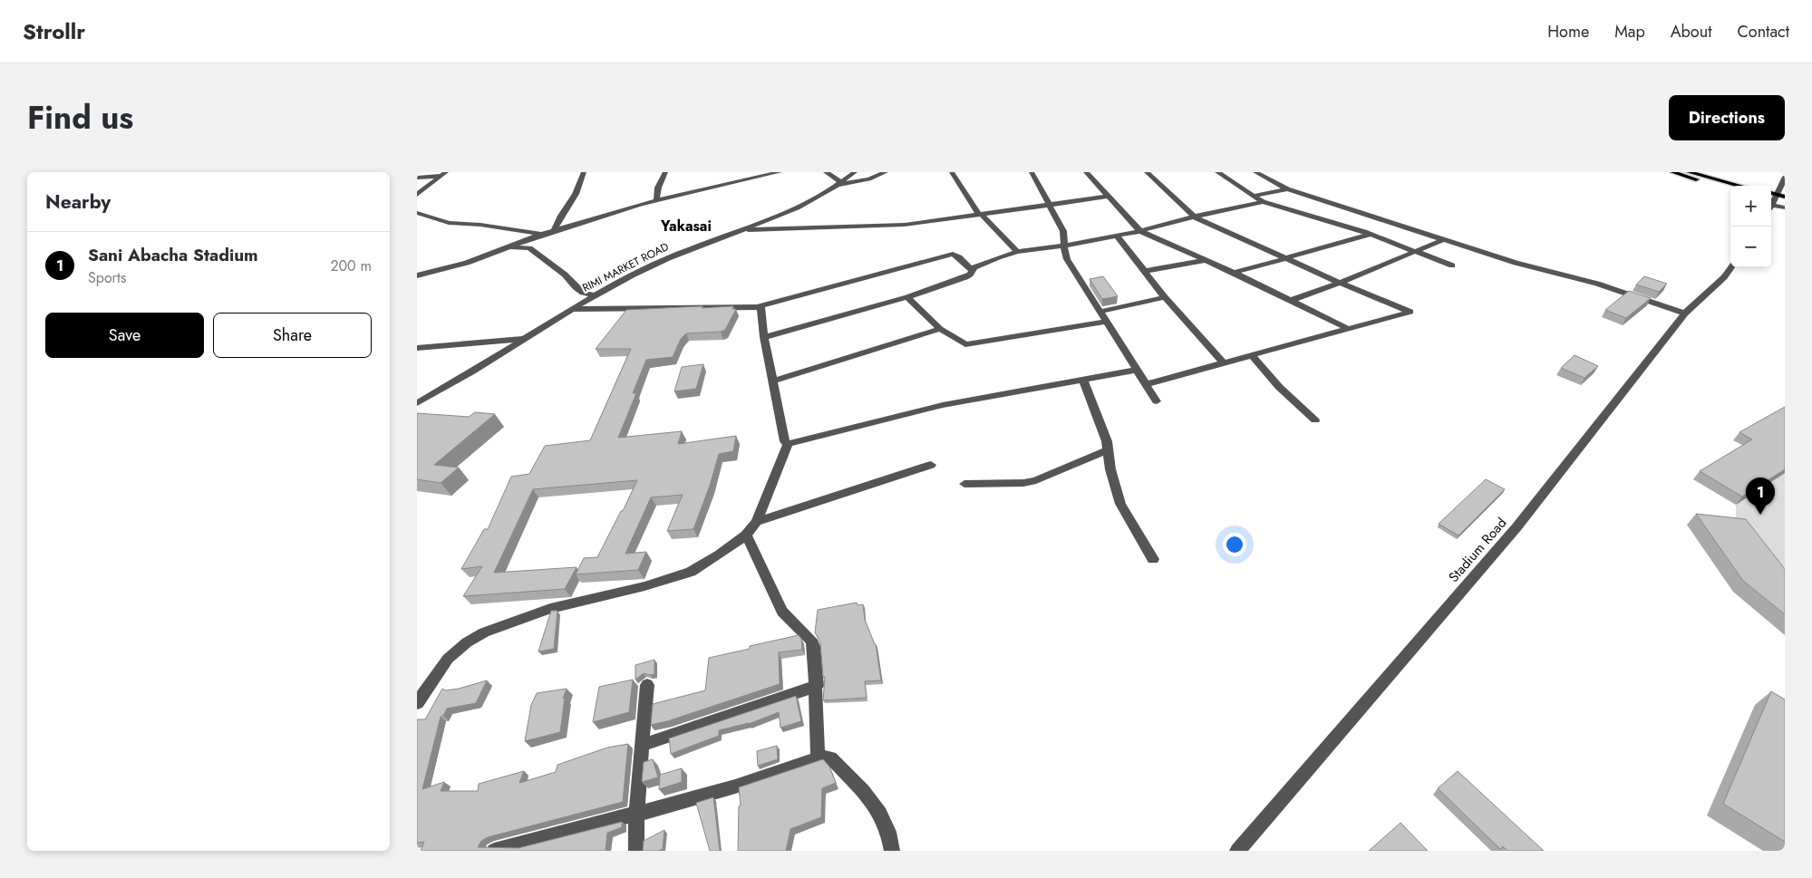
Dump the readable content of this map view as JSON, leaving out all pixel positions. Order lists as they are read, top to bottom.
{
  "streets": {
    "street": ["RIMI MARKET ROAD", "Stadium Road"]
  },
  "districts": ["Yakasai"],
  "page": {
    "header": "Strollr",
    "nav": [
      "Home",
      "Map",
      "About",
      "Contact"
    ],
    "title": "Find us",
    "buttons": [
      "Directions",
      ["Save", "Share"]
    ],
    "heading": "Nearby",
    "map_buttons": ["+", "−"],
    "list": [
      {
        "mark": "1",
        "name": "Sani Abacha Stadium",
        "note": "Sports",
        "value": "200 m"
      }
    ],
    "pins": "1"
  }
}
